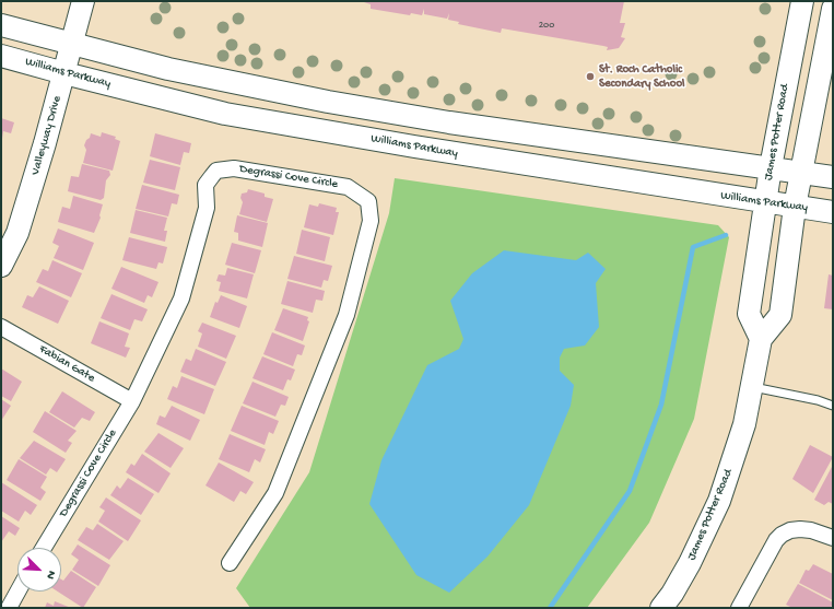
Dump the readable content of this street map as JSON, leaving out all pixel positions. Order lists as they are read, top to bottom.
{
  "streets": {
    "main road": ["Williams Parkway", "James Potter Road", "Valleyway Drive"],
    "street": ["Degrassi Cove Circle", "Fabian Gate"]
  },
  "crossings": [
    ["Williams Parkway", "James Potter Road"],
    ["Williams Parkway", "Valleyway Drive"],
    ["Degrassi Cove Circle", "Fabian Gate"]
  ],
  "places": ["St. Roch Catholic Secondary School"],
  "house_numbers": ["200"],
  "north": "bottom right"
}
